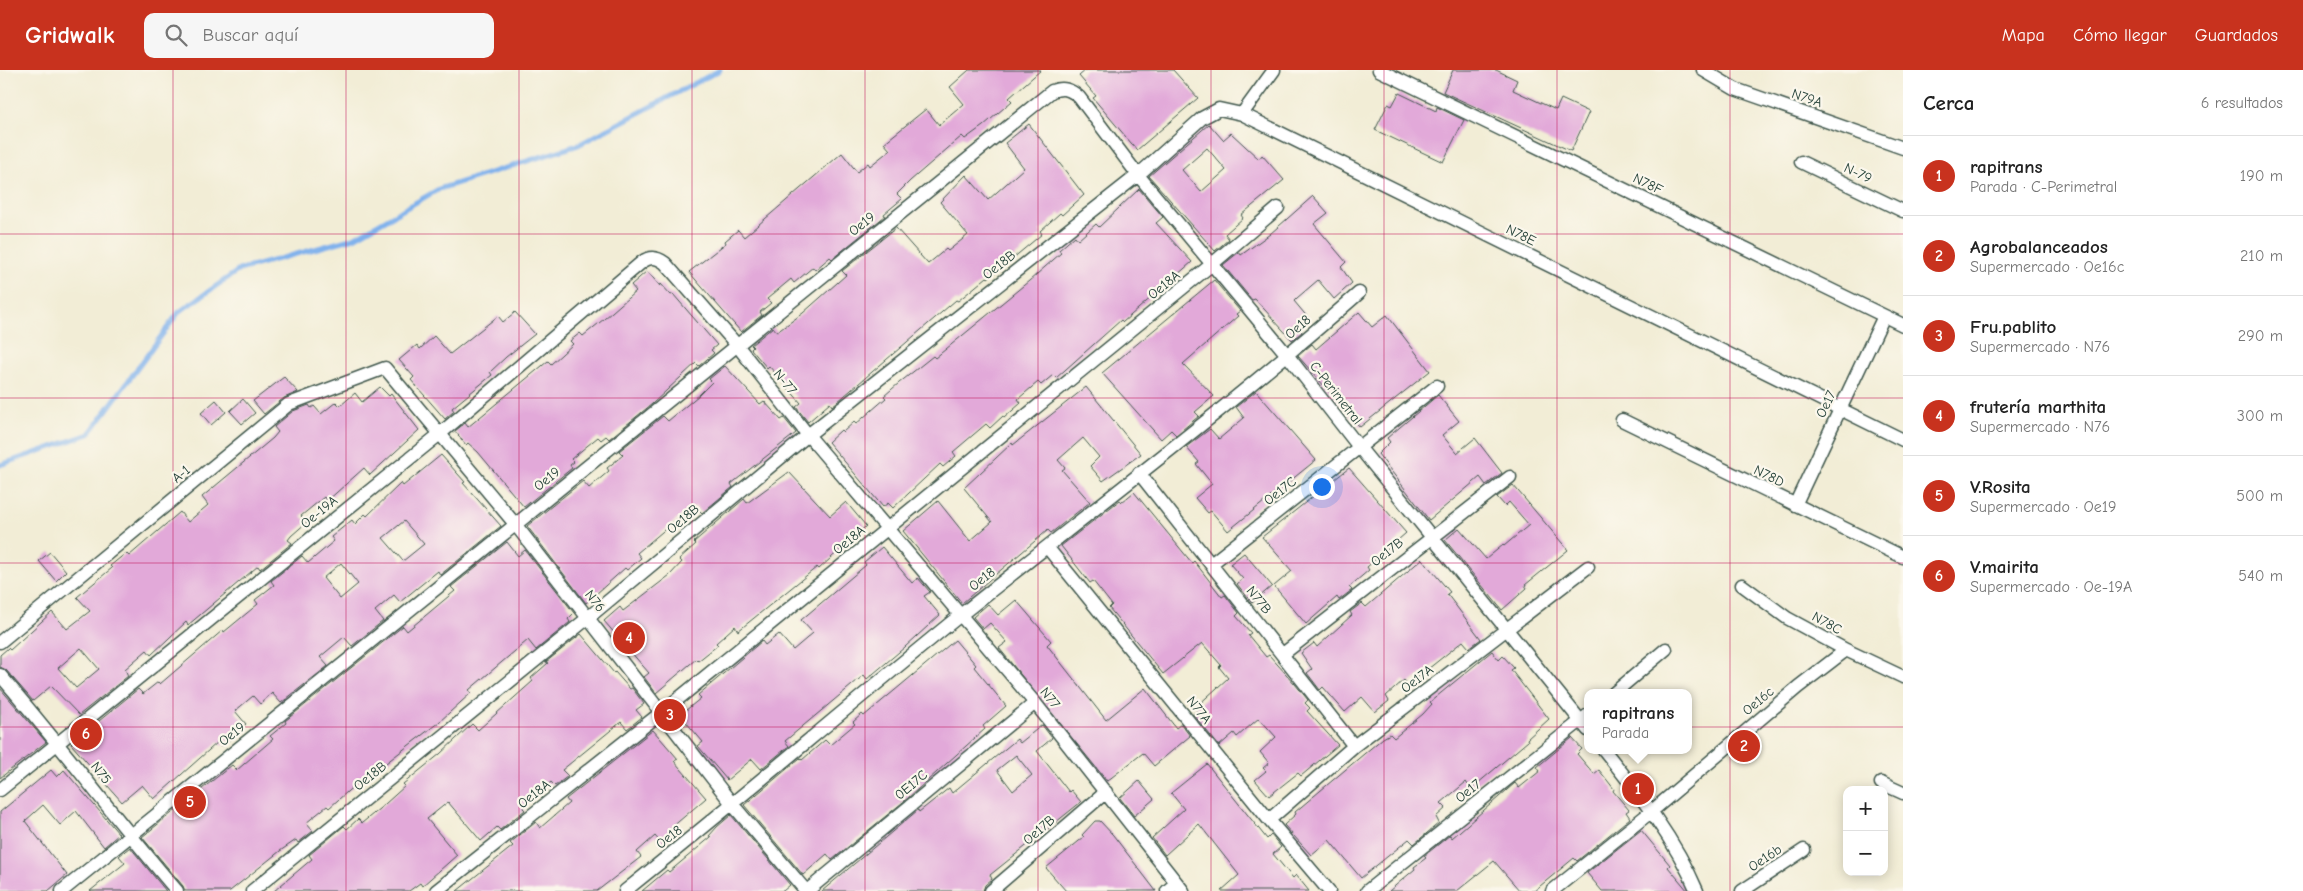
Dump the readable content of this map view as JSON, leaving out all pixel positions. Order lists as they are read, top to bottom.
{
  "streets": {
    "street": [
      "N79A",
      "N-79",
      "N78F",
      "Oe19",
      "N78E",
      "Oe18B",
      "Oe18A",
      "Oe18",
      "N-77",
      "C-Perimetral",
      "Oe17",
      "A-1",
      "N78D",
      "Oe17C",
      "Oe-19A",
      "Oe17B",
      "N77B",
      "N76",
      "N78C",
      "Oe17A",
      "N77",
      "Oe16c",
      "N77A",
      "N75",
      "0E17C",
      "Oe16b"
    ]
  },
  "crossings": [
    ["N78F", "Oe17"],
    ["Oe19", "N-77"],
    ["Oe19", "C-Perimetral"],
    ["Oe19", "N76"],
    ["Oe19", "N75"],
    ["N78E", "Oe18B"],
    ["N78E", "C-Perimetral"],
    ["N78E", "Oe17"],
    ["Oe18B", "N-77"],
    ["Oe18B", "C-Perimetral"],
    ["Oe18B", "N76"],
    ["Oe18A", "N-77"],
    ["Oe18A", "C-Perimetral"],
    ["Oe18A", "N76"],
    ["Oe18A", "N77"],
    ["Oe18", "C-Perimetral"],
    ["Oe18", "N77B"],
    ["Oe18", "N76"],
    ["Oe18", "N77"],
    ["Oe18", "N77A"],
    ["N-77", "Oe-19A"],
    ["N-77", "N77"],
    ["C-Perimetral", "Oe17C"],
    ["C-Perimetral", "Oe17B"],
    ["C-Perimetral", "Oe17A"],
    ["Oe17", "N78D"],
    ["A-1", "N76"],
    ["Oe17C", "N77B"],
    ["Oe-19A", "N76"],
    ["Oe-19A", "N75"],
    ["Oe17B", "N77B"],
    ["Oe17B", "N77"],
    ["N77B", "Oe17A"],
    ["N76", "0E17C"],
    ["N78C", "Oe16c"],
    ["Oe17A", "N77A"],
    ["N77", "0E17C"]
  ],
  "page": {
    "header": "Gridwalk",
    "search": "Buscar aquí",
    "nav": ["Mapa", "Cómo llegar", "Guardados"],
    "heading": ["Cerca", "6 resultados"],
    "list": [
      {
        "mark": "1",
        "name": "rapitrans",
        "note": "Parada · C-Perimetral",
        "value": "190 m"
      },
      {
        "mark": "2",
        "name": "Agrobalanceados",
        "note": "Supermercado · Oe16c",
        "value": "210 m"
      },
      {
        "mark": "3",
        "name": "Fru.pablito",
        "note": "Supermercado · N76",
        "value": "290 m"
      },
      {
        "mark": "4",
        "name": "frutería marthita",
        "note": "Supermercado · N76",
        "value": "300 m"
      },
      {
        "mark": "5",
        "name": "V.Rosita",
        "note": "Supermercado · Oe19",
        "value": "500 m"
      },
      {
        "mark": "6",
        "name": "V.mairita",
        "note": "Supermercado · Oe-19A",
        "value": "540 m"
      }
    ],
    "pins": [
      "4",
      "3",
      "6",
      "2",
      "1",
      "5"
    ],
    "popup": ["rapitrans", "Parada"],
    "map_buttons": ["+", "−"]
  }
}
